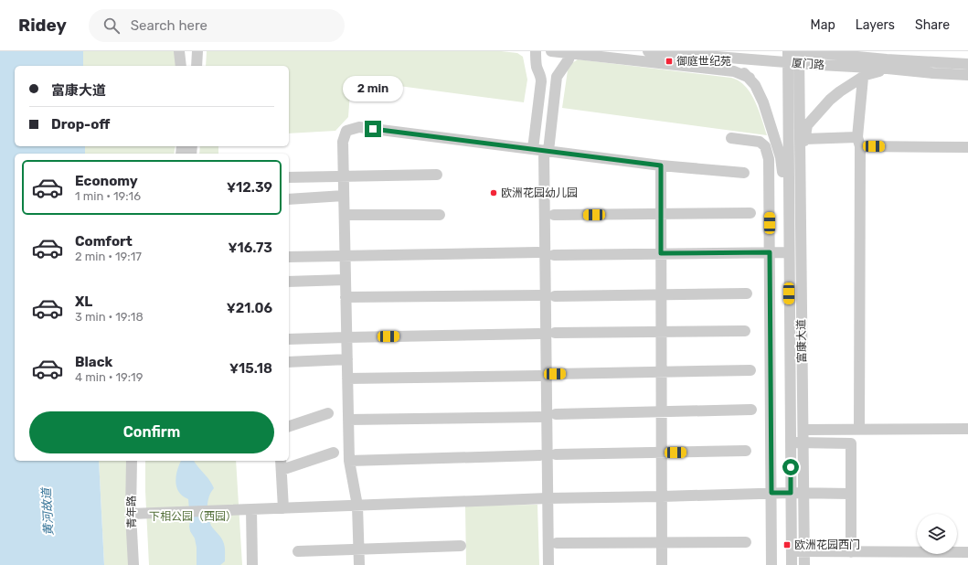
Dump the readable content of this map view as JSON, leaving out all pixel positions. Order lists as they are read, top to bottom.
{
  "streets": {
    "street": ["厦门路", "富康大道", "青年路"]
  },
  "crossings": [
    ["厦门路", "富康大道"]
  ],
  "water": ["黄河故道"],
  "parks": ["下相公园（西园）"],
  "places": {
    "transit": ["御庭世纪苑", "欧洲花园西门"],
    "other": ["欧洲花园幼儿园"]
  },
  "page": {
    "header": "Ridey",
    "search": "Search here",
    "nav": ["Map", "Layers", "Share"],
    "banner": ["富康大道", "Drop-off"],
    "bubble": "2 min",
    "list": [
      {
        "name": "Economy",
        "note": "1 min · 19:16",
        "value": "¥12.39"
      },
      {
        "name": "Comfort",
        "note": "2 min · 19:17",
        "value": "¥16.73"
      },
      {
        "name": "XL",
        "note": "3 min · 19:18",
        "value": "¥21.06"
      },
      {
        "name": "Black",
        "note": "4 min · 19:19",
        "value": "¥15.18"
      }
    ],
    "buttons": "Confirm"
  }
}
